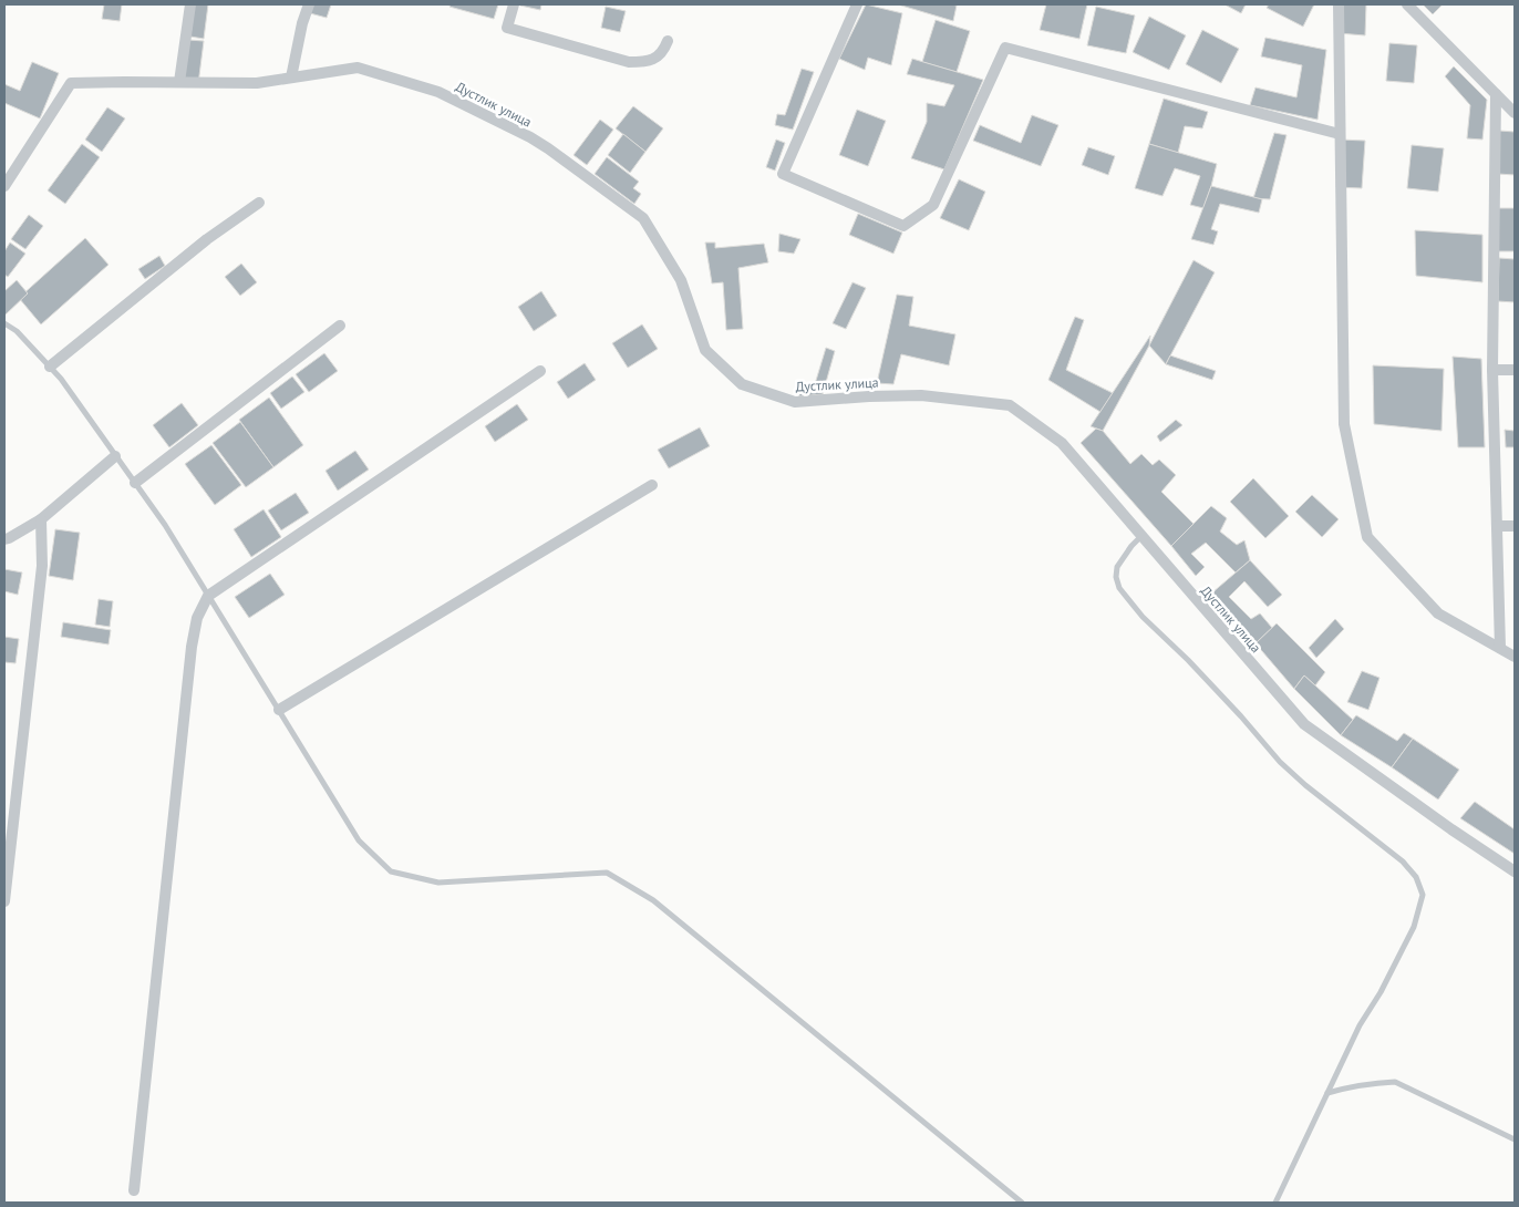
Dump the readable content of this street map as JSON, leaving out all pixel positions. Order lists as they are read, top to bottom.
{
  "streets": {
    "street": ["Дустлик улица"]
  }
}
